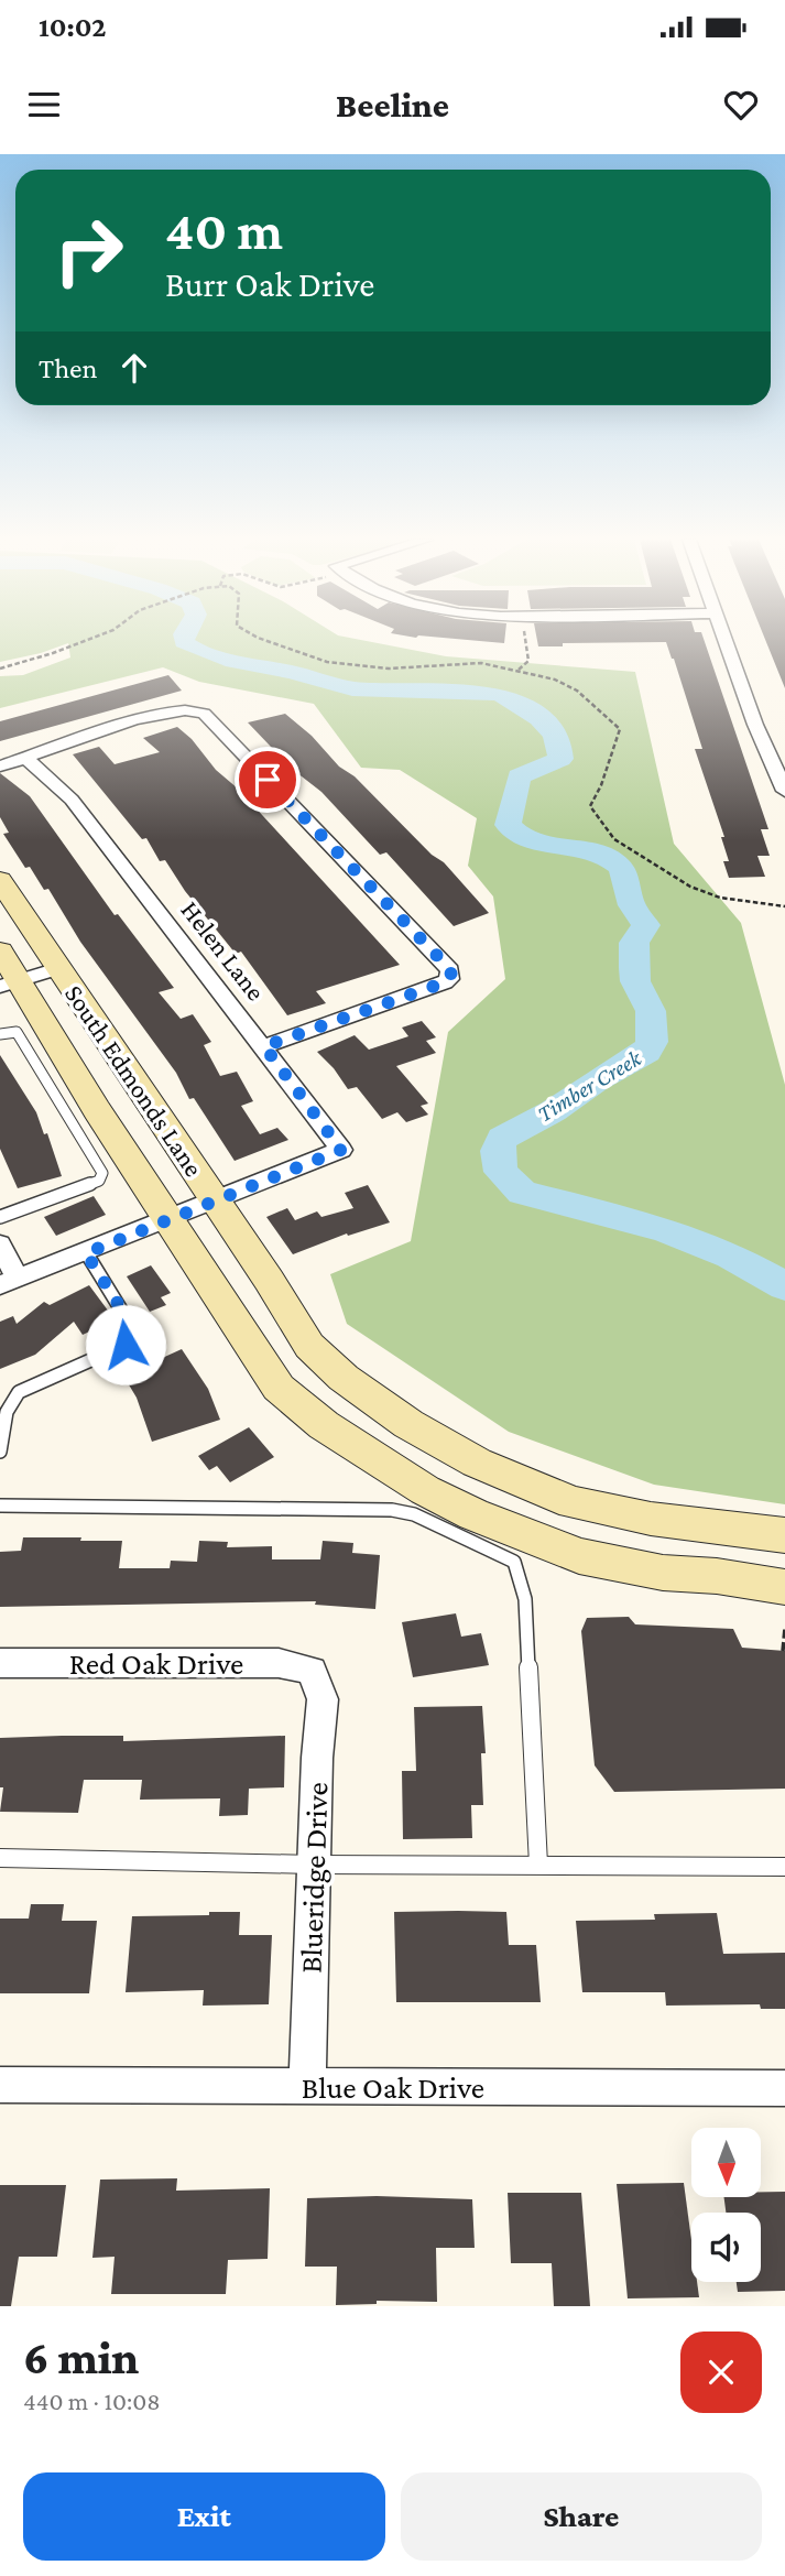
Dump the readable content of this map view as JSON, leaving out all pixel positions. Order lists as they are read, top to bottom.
{
  "streets": {
    "main road": ["South Edmonds Lane"],
    "street": [
      "Helen Lane",
      "Red Oak Drive",
      "Blueridge Drive",
      "Blue Oak Drive"
    ]
  },
  "crossings": [
    ["Helen Lane", "South Edmonds Lane"],
    ["Red Oak Drive", "Blueridge Drive"],
    ["Blueridge Drive", "Blue Oak Drive"]
  ],
  "water": ["Timber Creek"],
  "north": "bottom",
  "page": {
    "status": "10:02",
    "header": "Beeline",
    "turn": ["40 m", "Burr Oak Drive"],
    "then": "Then",
    "heading": ["6 min", "440 m · 10:08"],
    "buttons": ["Exit", "Share"]
  }
}
